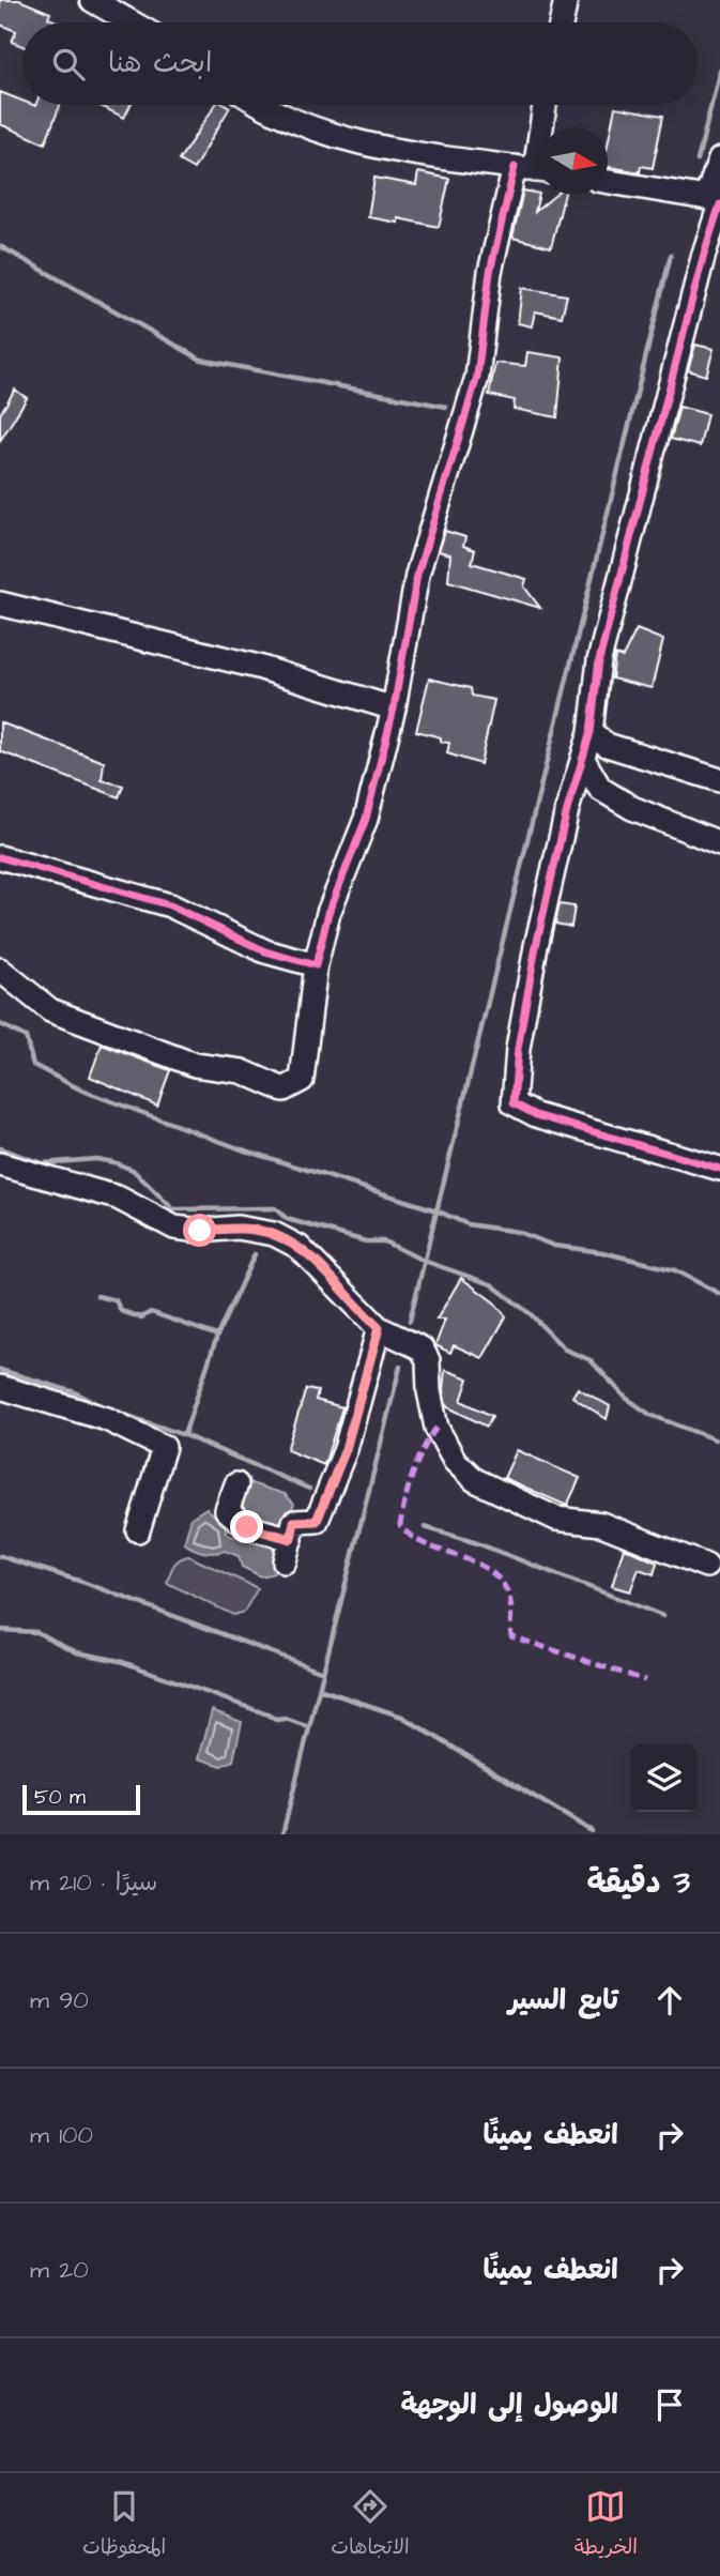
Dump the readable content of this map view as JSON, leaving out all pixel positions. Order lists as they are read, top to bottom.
{
  "scale_bar": "50 m",
  "north": "right",
  "page": {
    "search": "ابحث هنا",
    "scale": "50 m",
    "heading": ["3 دقيقة", "سيرًا · 210 m"],
    "list": [
      ["تابع السير", "90 m"],
      ["انعطف يمينًا", "100 m"],
      ["انعطف يمينًا", "20 m"],
      "الوصول إلى الوجهة"
    ],
    "nav": ["الخريطة", "الاتجاهات", "المحفوظات"]
  }
}
